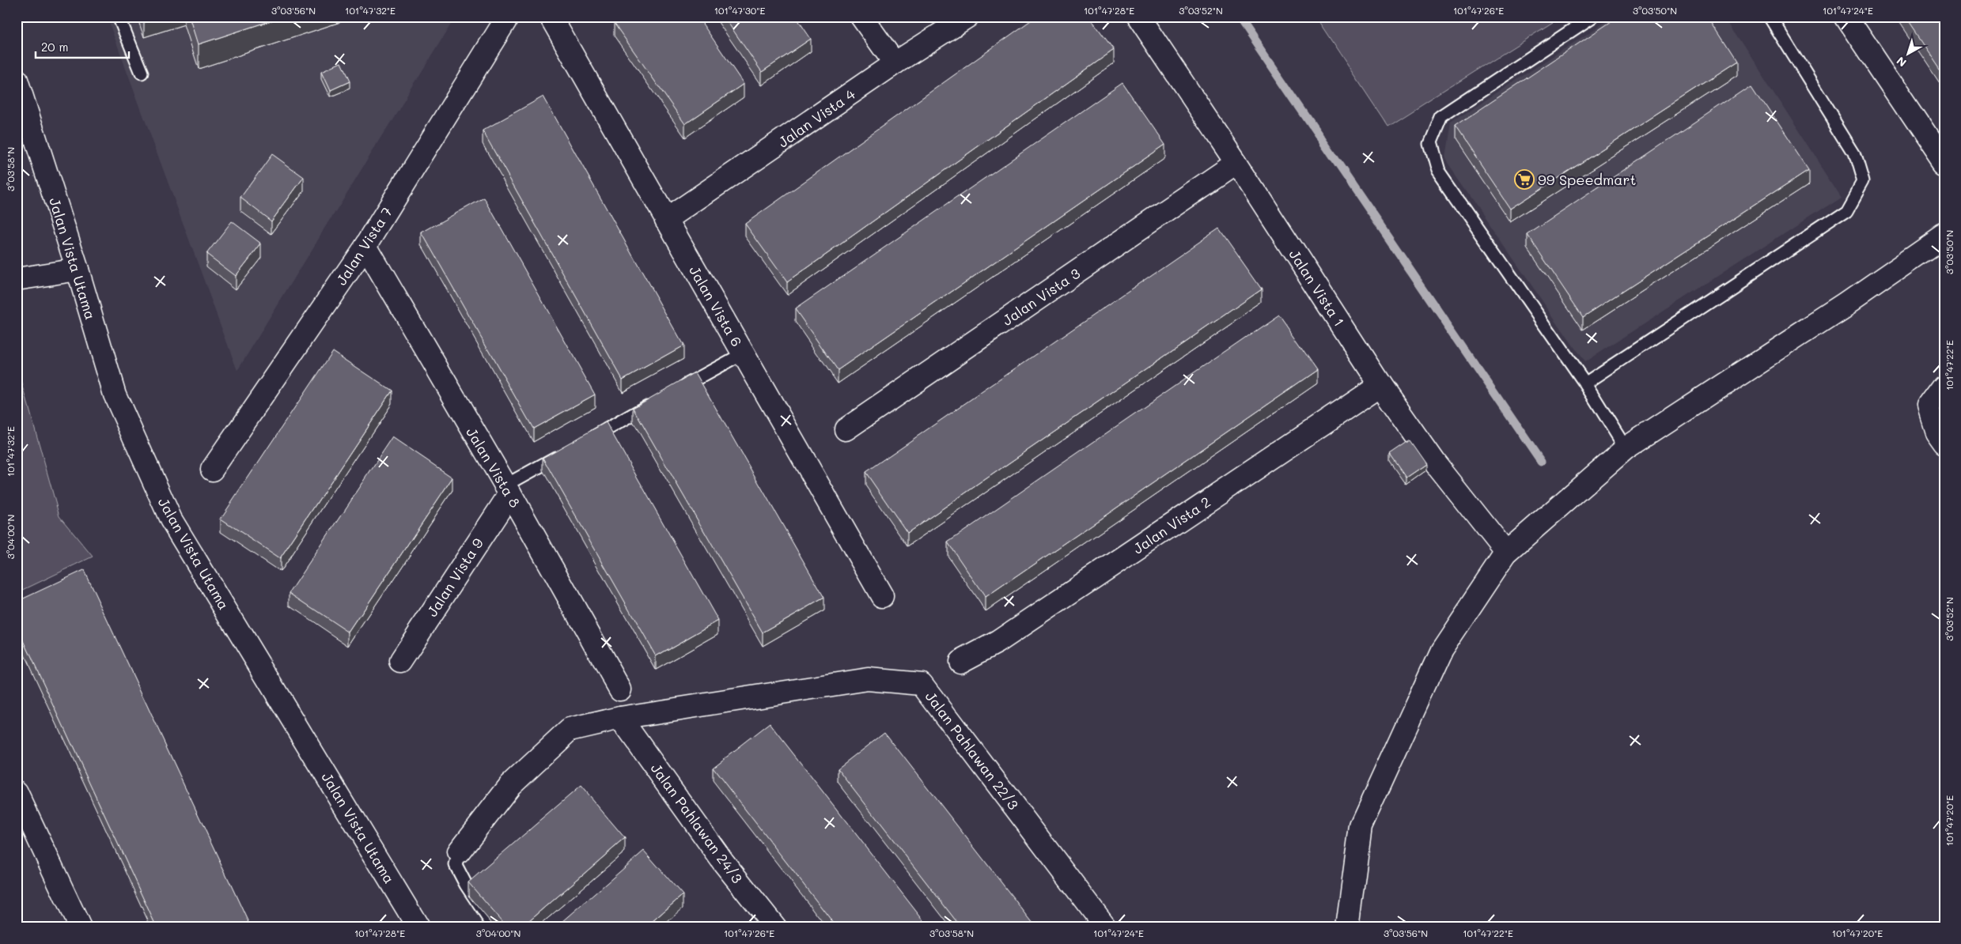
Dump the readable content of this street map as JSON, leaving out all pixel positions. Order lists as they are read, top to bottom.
{
  "streets": {
    "street": [
      "Jalan Vista 4",
      "Jalan Vista 7",
      "Jalan Vista Utama",
      "Jalan Vista 1",
      "Jalan Vista 3",
      "Jalan Vista 6",
      "Jalan Vista 8",
      "Jalan Vista 2",
      "Jalan Vista 9",
      "Jalan Pahlawan 22/3",
      "Jalan Pahlawan 24/3"
    ]
  },
  "crossings": [
    ["Jalan Vista 4", "Jalan Vista 6"],
    ["Jalan Vista 7", "Jalan Vista 8"],
    ["Jalan Vista 1", "Jalan Vista 3"],
    ["Jalan Vista 1", "Jalan Vista 2"],
    ["Jalan Vista 8", "Jalan Vista 9"],
    ["Jalan Pahlawan 22/3", "Jalan Pahlawan 24/3"]
  ],
  "places": {
    "supermarket": ["99 Speedmart"]
  },
  "scale_bar": "20 m",
  "north": "bottom left",
  "coordinates": [
    "3°03'56\"N",
    "101°47'32\"E",
    "101°47'30\"E",
    "101°47'28\"E",
    "3°03'52\"N",
    "101°47'26\"E",
    "3°03'50\"N",
    "101°47'24\"E",
    "3°03'58\"N",
    "101°47'22\"E",
    "3°04'00\"N",
    "101°47'20\"E"
  ]
}
